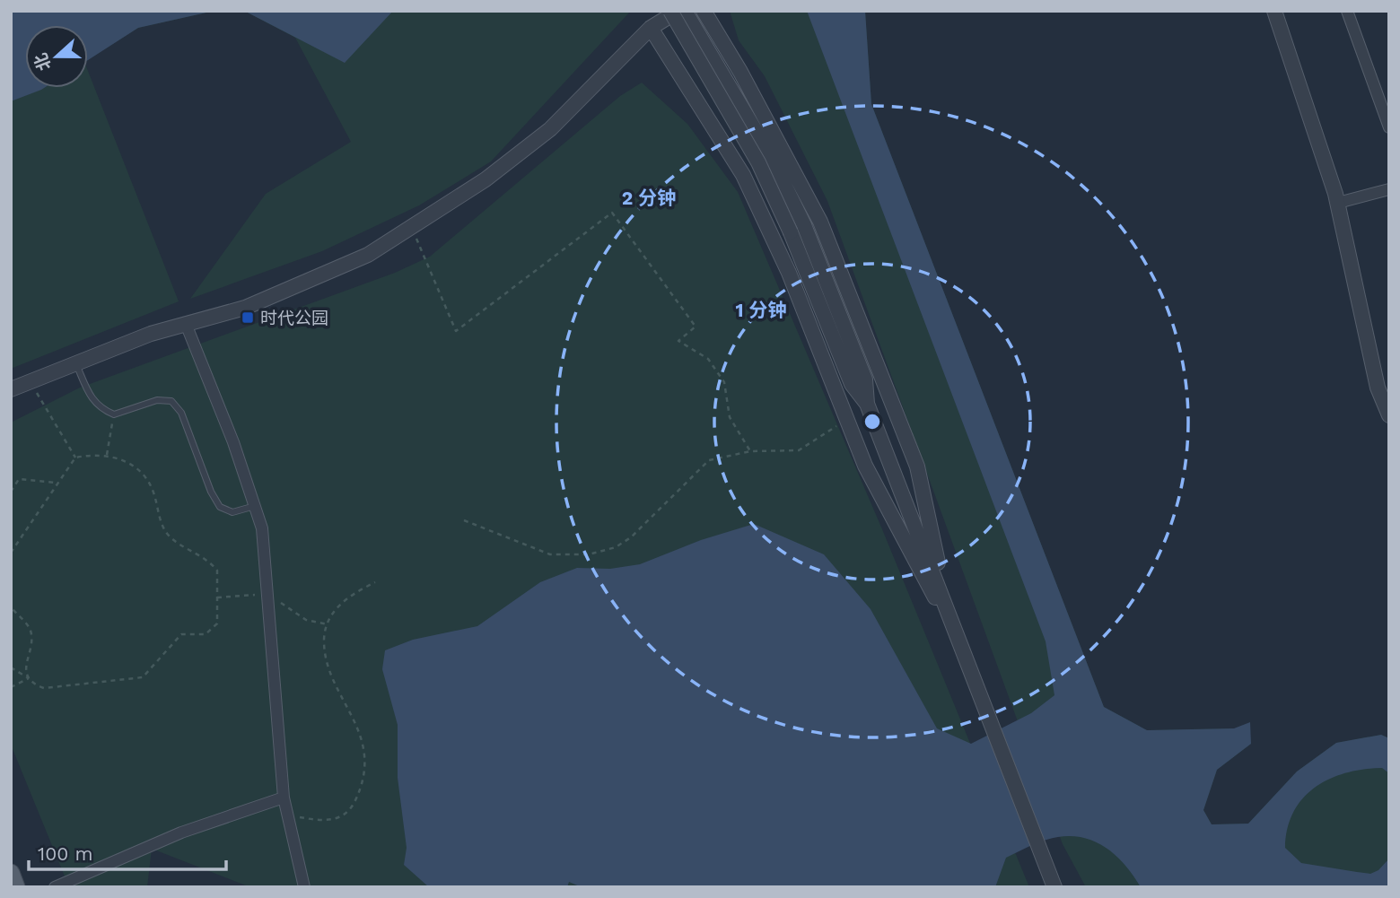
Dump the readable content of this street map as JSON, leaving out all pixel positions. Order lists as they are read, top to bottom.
{
  "places": {
    "transit": ["时代公园"]
  },
  "scale_bar": "100 m",
  "north": "left",
  "rings": ["2 分钟", "1 分钟"]
}
